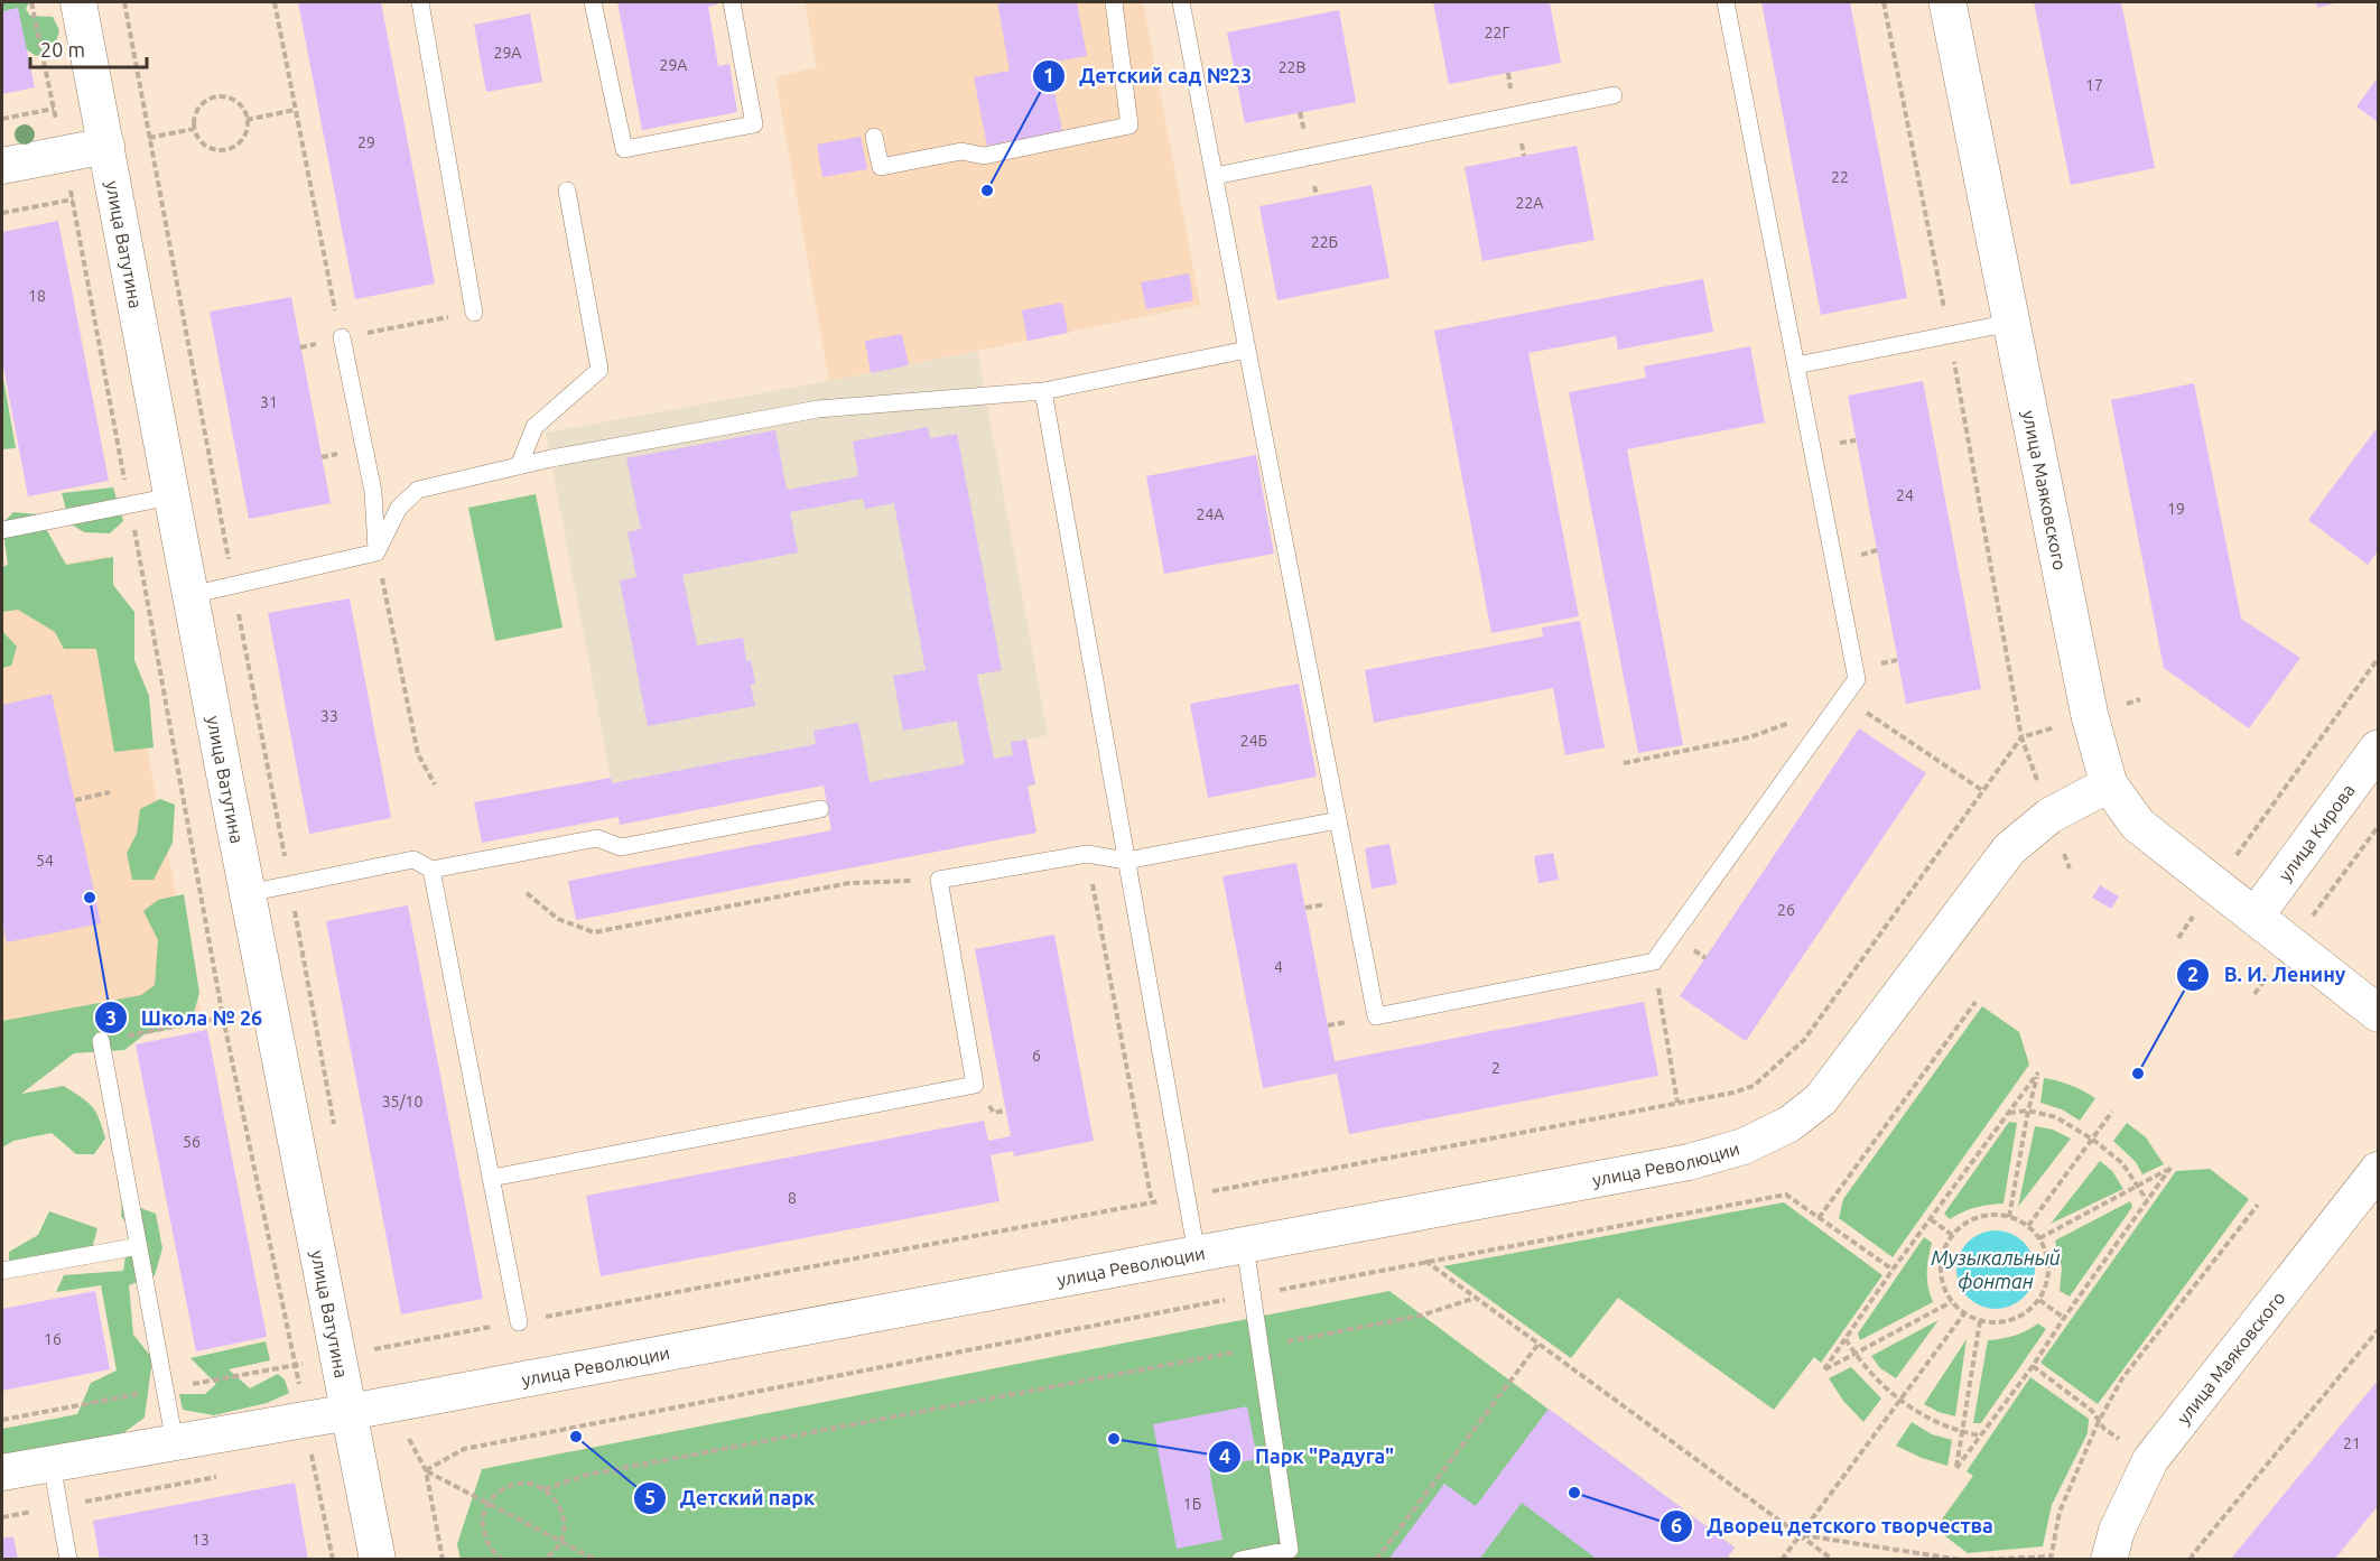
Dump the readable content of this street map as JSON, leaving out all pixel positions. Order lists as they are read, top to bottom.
{
  "streets": {
    "street": [
      "улица Ватутина",
      "улица Маяковского",
      "улица Кирова",
      "улица Революции"
    ]
  },
  "crossings": [
    ["улица Ватутина", "улица Революции"],
    ["улица Маяковского", "улица Кирова"],
    ["улица Маяковского", "улица Революции"]
  ],
  "water": ["Музыкальный фонтан"],
  "places": [
    "Детский сад №23",
    "Школа № 26",
    "В. И. Ленину",
    "Детский парк",
    "Парк \"Радуга\"",
    "Дворец детского творчества"
  ],
  "house_numbers": [
    "22Г",
    "29А",
    "29А",
    "22В",
    "17",
    "29",
    "22",
    "22А",
    "22Б",
    "18",
    "31",
    "24",
    "19",
    "24А",
    "33",
    "24Б",
    "54",
    "26",
    "4",
    "6",
    "2",
    "35/10",
    "56",
    "8",
    "16",
    "21",
    "1Б",
    "13"
  ],
  "scale_bar": "20 m"
}
